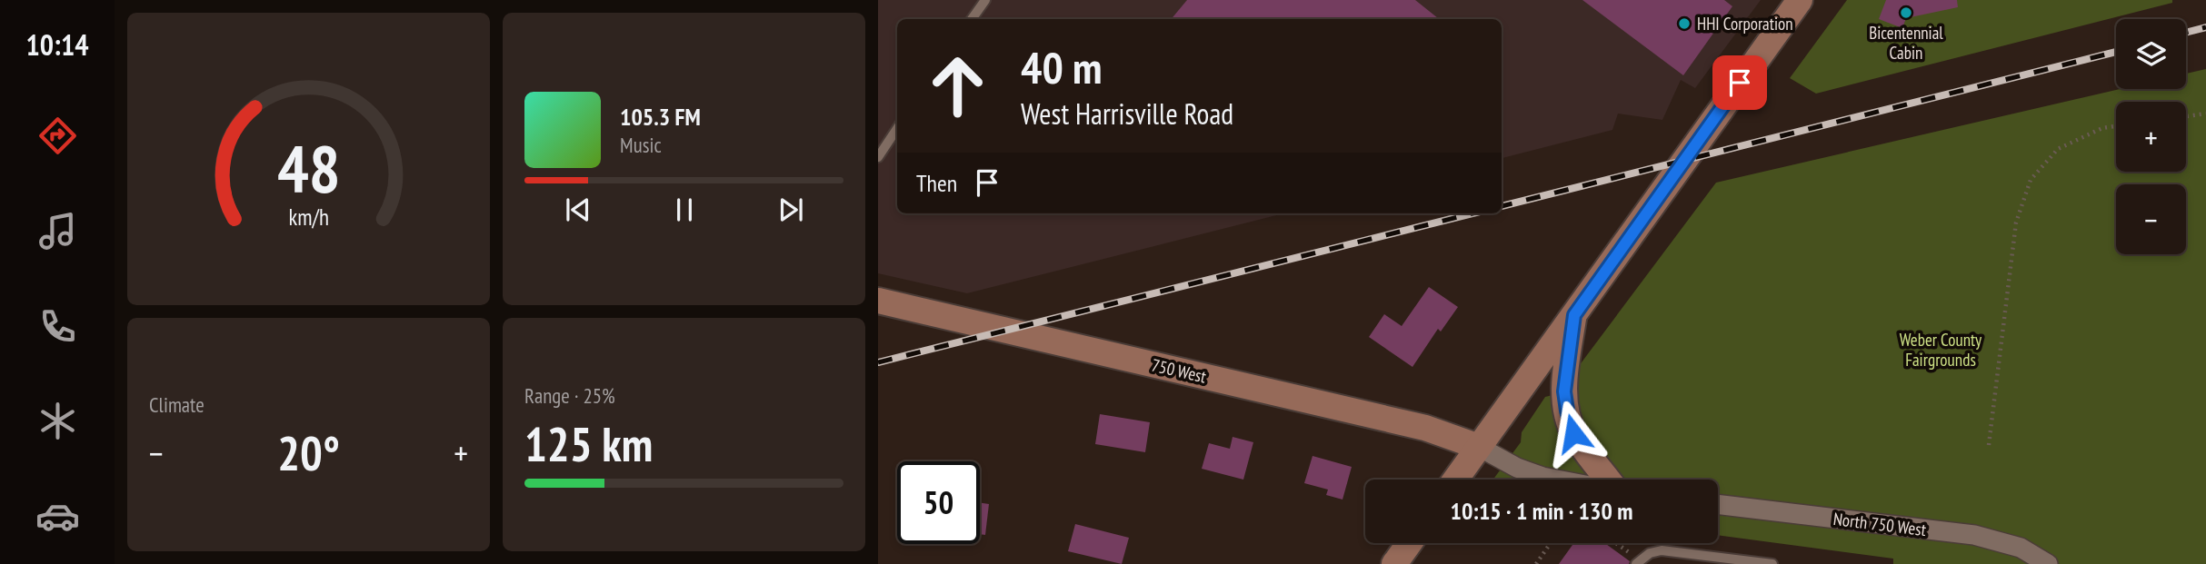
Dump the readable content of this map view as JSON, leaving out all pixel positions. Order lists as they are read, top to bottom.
{
  "streets": {
    "main road": ["750 West"],
    "street": ["North 750 West"]
  },
  "parks": ["Weber County Fairgrounds"],
  "places": ["Bicentennial Cabin", "HHI Corporation"],
  "page": {
    "tabs": "10:14",
    "map_buttons": ["+", "−"],
    "turn": ["40 m", "West Harrisville Road"],
    "song": ["105.3 FM", "Music"],
    "then": "Then",
    "tile": [
      "Climate",
      ["Range · 25%", "125 km"]
    ],
    "heat": ["−", "20°", "+"],
    "limit": "50",
    "trip": "10:15 · 1 min · 130 m",
    "gauge": ["48", "km/h"]
  }
}
